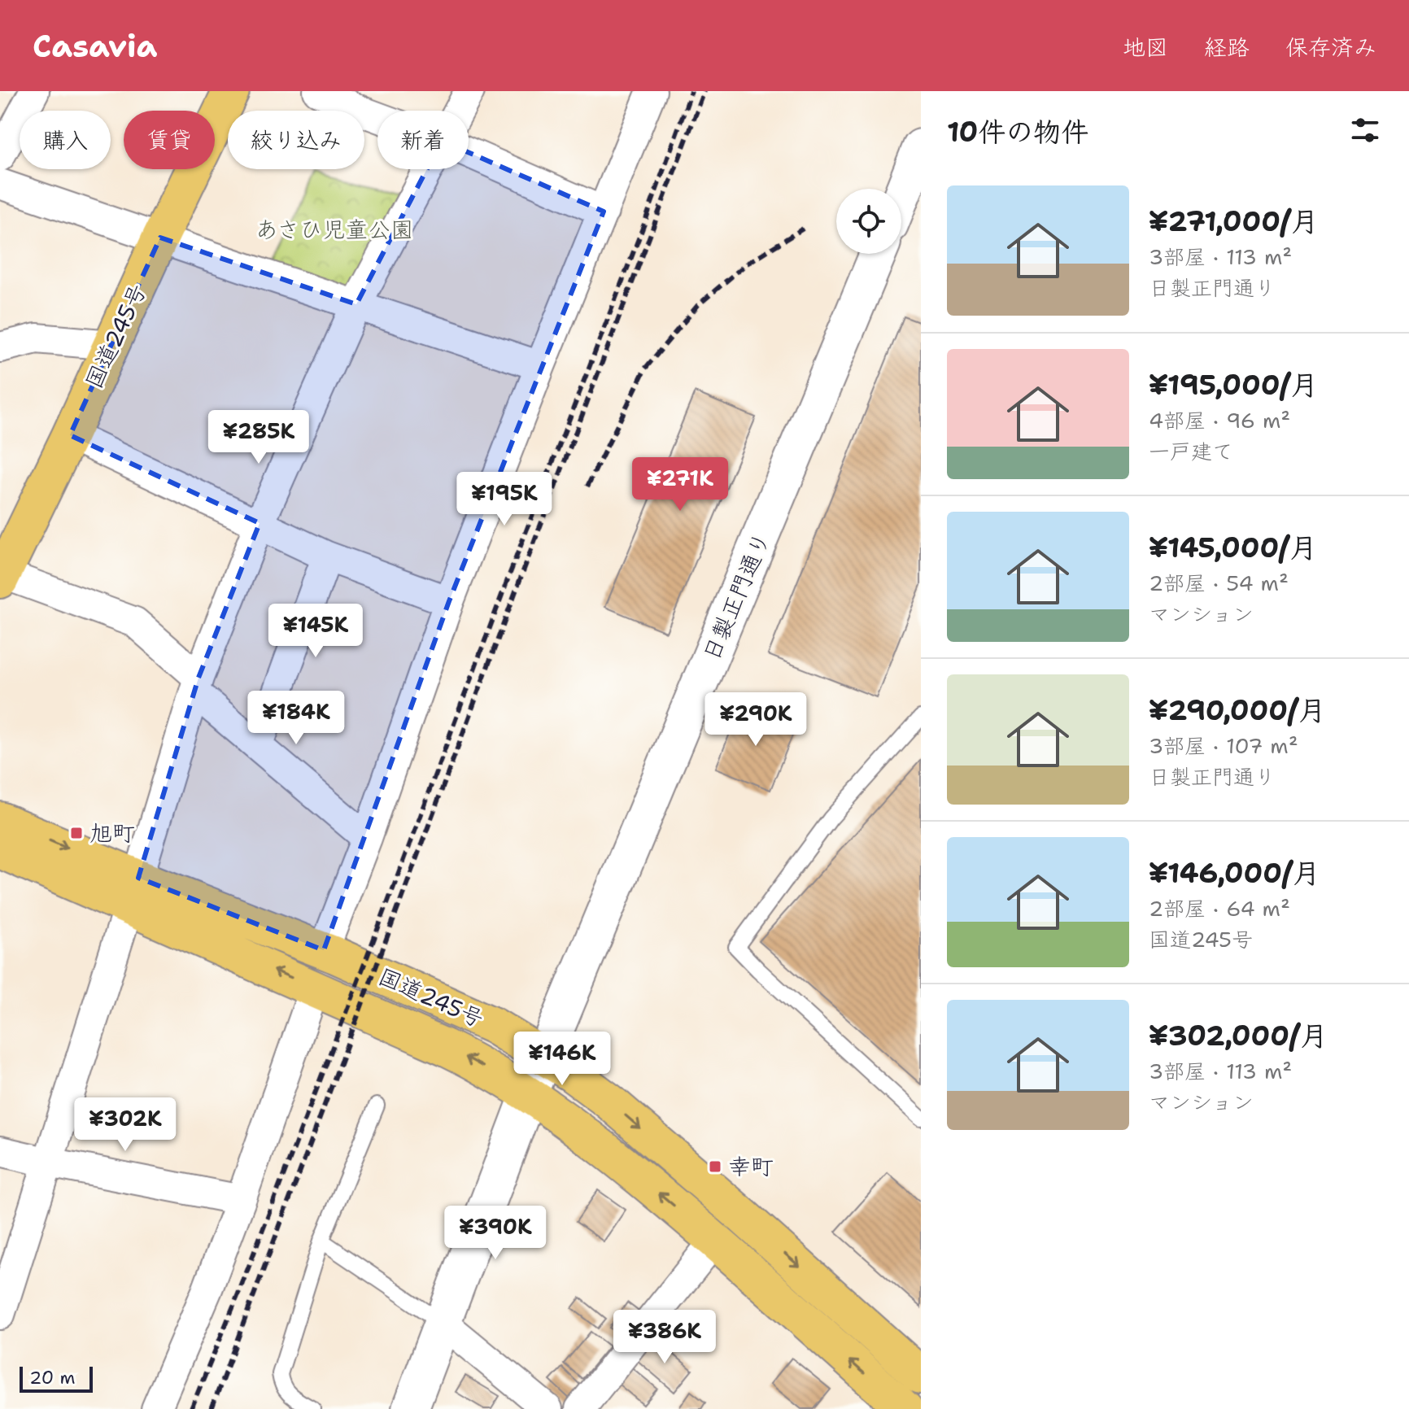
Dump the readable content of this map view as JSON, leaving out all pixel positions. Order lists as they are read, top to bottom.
{
  "streets": {
    "highway": ["国道245号"],
    "street": ["日製正門通り"]
  },
  "crossings": [
    ["国道245号", "日製正門通り"]
  ],
  "parks": ["あさひ児童公園"],
  "places": {
    "transit": ["旭町", "幸町"]
  },
  "scale_bar": "20 m",
  "page": {
    "header": "Casavia",
    "nav": ["地図", "経路", "保存済み"],
    "heading": "10件の物件",
    "chip": [
      "購入",
      "賃貸",
      "絞り込み",
      "新着"
    ],
    "list": [
      {
        "name": "¥271,000/月",
        "note": "3部屋 · 113 m² · 日製正門通り"
      },
      {
        "name": "¥195,000/月",
        "note": "4部屋 · 96 m² · 一戸建て"
      },
      {
        "name": "¥145,000/月",
        "note": "2部屋 · 54 m² · マンション"
      },
      {
        "name": "¥290,000/月",
        "note": "3部屋 · 107 m² · 日製正門通り"
      },
      {
        "name": "¥146,000/月",
        "note": "2部屋 · 64 m² · 国道245号"
      },
      {
        "name": "¥302,000/月",
        "note": "3部屋 · 113 m² · マンション"
      }
    ],
    "price": [
      "¥285K",
      "¥271K",
      "¥195K",
      "¥145K",
      "¥184K",
      "¥290K",
      "¥146K",
      "¥302K",
      "¥390K",
      "¥386K"
    ],
    "scale": "20 m"
  }
}
